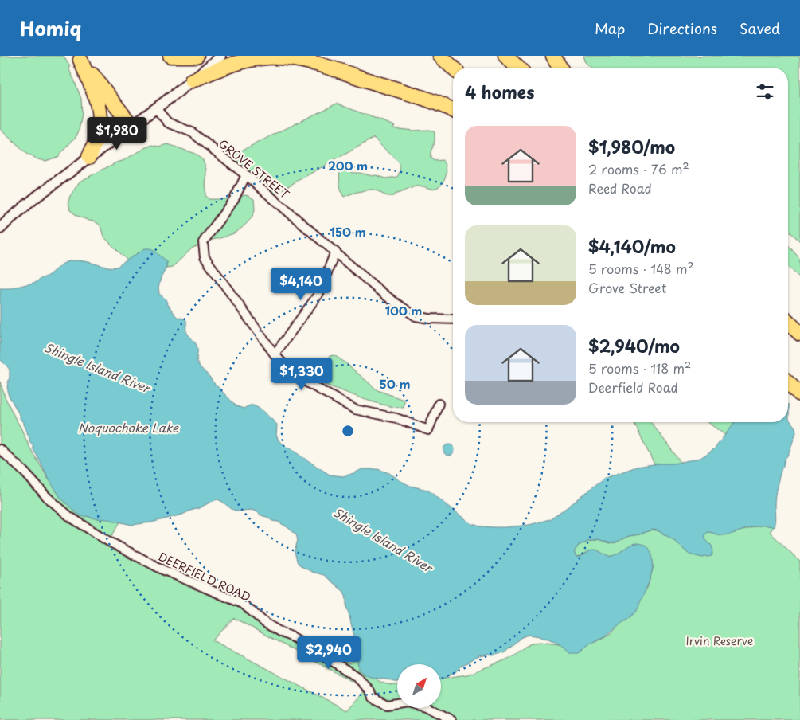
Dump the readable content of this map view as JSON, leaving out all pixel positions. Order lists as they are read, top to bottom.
{
  "streets": {
    "street": ["GROVE STREET", "DEERFIELD ROAD"]
  },
  "water": ["Shingle Island River", "Noquochoke Lake"],
  "parks": ["Irvin Reserve"],
  "north": "top right",
  "page": {
    "header": "Homiq",
    "nav": ["Map", "Directions", "Saved"],
    "heading": "4 homes",
    "list": [
      {
        "name": "$1,980/mo",
        "note": "2 rooms · 76 m² · Reed Road"
      },
      {
        "name": "$4,140/mo",
        "note": "5 rooms · 148 m² · Grove Street"
      },
      {
        "name": "$2,940/mo",
        "note": "5 rooms · 118 m² · Deerfield Road"
      }
    ],
    "price": [
      "$1,980",
      "$4,140",
      "$1,330",
      "$2,940"
    ]
  },
  "rings": [
    "200 m",
    "150 m",
    "100 m",
    "50 m"
  ]
}
